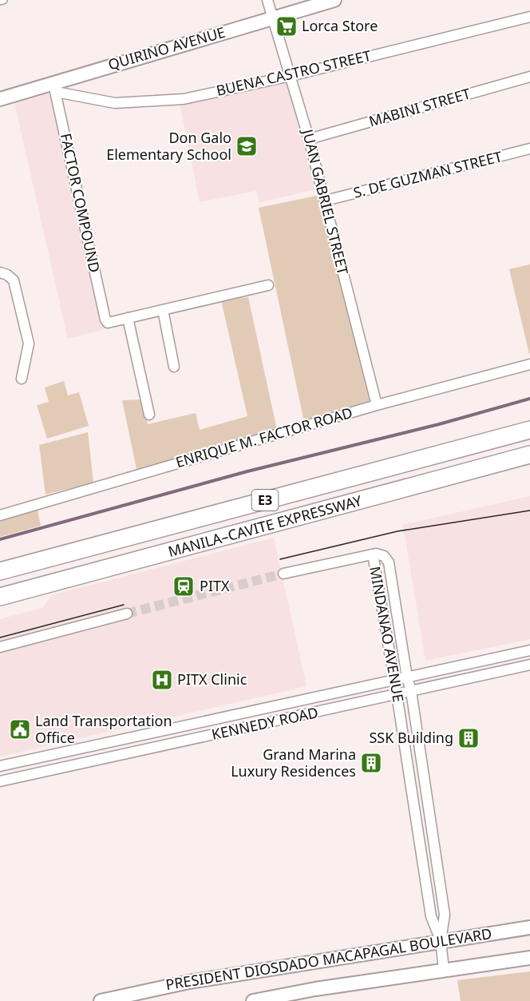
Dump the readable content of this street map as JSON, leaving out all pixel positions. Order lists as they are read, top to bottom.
{
  "streets": {
    "highway": ["E3", "MANILA–CAVITE EXPRESSWAY"],
    "main road": ["QUIRINO AVENUE", "PRESIDENT DIOSDADO MACAPAGAL BOULEVARD"],
    "street": [
      "BUENA CASTRO STREET",
      "MABINI STREET",
      "S. DE GUZMAN STREET",
      "JUAN GABRIEL STREET",
      "FACTOR COMPOUND",
      "ENRIQUE M. FACTOR ROAD",
      "MINDANAO AVENUE",
      "KENNEDY ROAD"
    ]
  },
  "crossings": [
    ["QUIRINO AVENUE", "BUENA CASTRO STREET"],
    ["QUIRINO AVENUE", "JUAN GABRIEL STREET"],
    ["QUIRINO AVENUE", "FACTOR COMPOUND"],
    ["BUENA CASTRO STREET", "JUAN GABRIEL STREET"],
    ["BUENA CASTRO STREET", "FACTOR COMPOUND"],
    ["MABINI STREET", "JUAN GABRIEL STREET"],
    ["S. DE GUZMAN STREET", "JUAN GABRIEL STREET"],
    ["JUAN GABRIEL STREET", "ENRIQUE M. FACTOR ROAD"],
    ["MINDANAO AVENUE", "KENNEDY ROAD"],
    ["MINDANAO AVENUE", "PRESIDENT DIOSDADO MACAPAGAL BOULEVARD"]
  ],
  "places": {
    "supermarket": ["Lorca Store"],
    "school or university": ["Don Galo Elementary School"],
    "station": ["PITX"],
    "hospital": ["PITX Clinic"],
    "public building": ["Land Transportation Office"],
    "building": ["SSK Building", "Grand Marina Luxury Residences"]
  }
}
